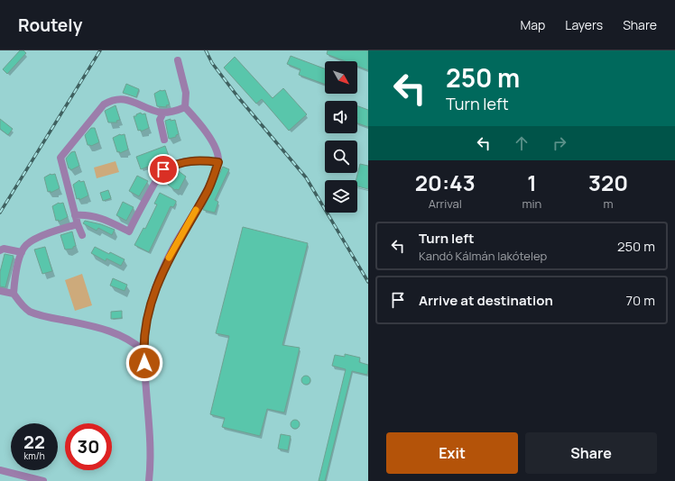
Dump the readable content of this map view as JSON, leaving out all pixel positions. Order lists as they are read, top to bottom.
{
  "north": "bottom right",
  "page": {
    "header": "Routely",
    "nav": ["Map", "Layers", "Share"],
    "turn": ["250 m", "Turn left"],
    "eta": [
      "20:43",
      "Arrival",
      "1",
      "min",
      "320",
      "m"
    ],
    "list": [
      {
        "name": "Turn left",
        "note": "Kandó Kálmán lakótelep",
        "value": "250 m"
      },
      {
        "name": "Arrive at destination",
        "value": "70 m"
      }
    ],
    "speed": "22 km/h",
    "limit": "30",
    "buttons": ["Exit", "Share"]
  }
}
